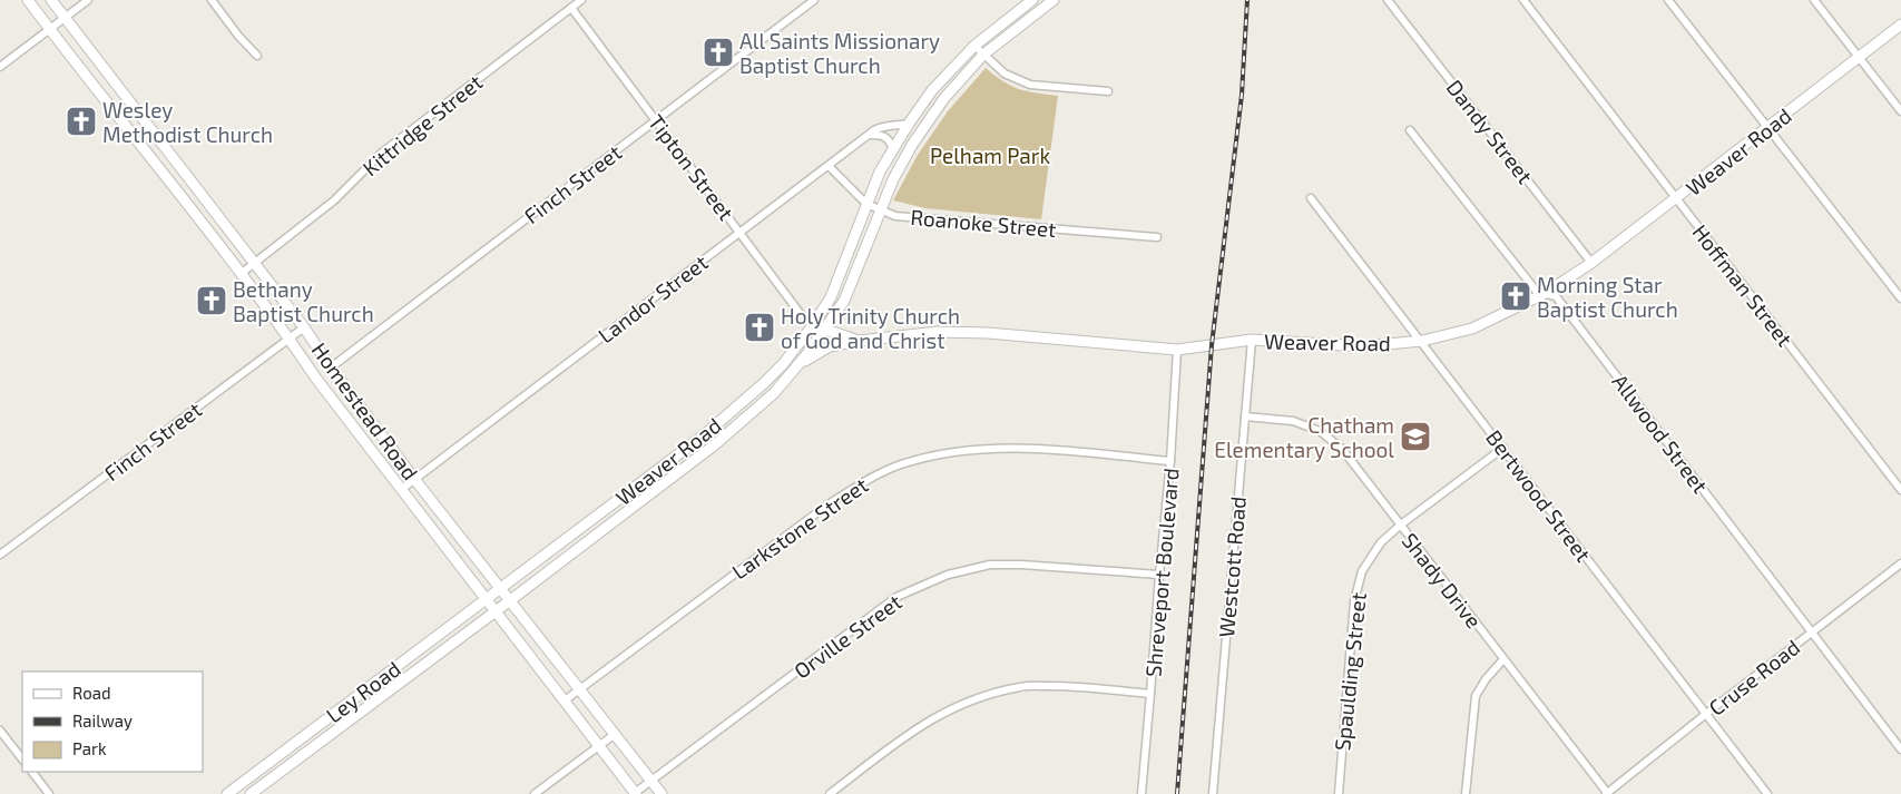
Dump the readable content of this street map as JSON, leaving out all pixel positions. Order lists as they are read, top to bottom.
{
  "streets": {
    "main road": ["Weaver Road", "Homestead Road", "Ley Road"],
    "street": [
      "Kittridge Street",
      "Dandy Street",
      "Tipton Street",
      "Finch Street",
      "Roanoke Street",
      "Hoffman Street",
      "Landor Street",
      "Allwood Street",
      "Bertwood Street",
      "Larkstone Street",
      "Westcott Road",
      "Shreveport Boulevard",
      "Shady Drive",
      "Orville Street",
      "Spaulding Street",
      "Cruse Road"
    ]
  },
  "crossings": [
    ["Kittridge Street", "Tipton Street"],
    ["Kittridge Street", "Homestead Road"],
    ["Dandy Street", "Weaver Road"],
    ["Weaver Road", "Tipton Street"],
    ["Weaver Road", "Hoffman Street"],
    ["Weaver Road", "Homestead Road"],
    ["Weaver Road", "Allwood Street"],
    ["Weaver Road", "Bertwood Street"],
    ["Weaver Road", "Westcott Road"],
    ["Weaver Road", "Shreveport Boulevard"],
    ["Weaver Road", "Ley Road"],
    ["Tipton Street", "Finch Street"],
    ["Tipton Street", "Landor Street"],
    ["Finch Street", "Homestead Road"],
    ["Roanoke Street", "Landor Street"],
    ["Landor Street", "Homestead Road"],
    ["Homestead Road", "Larkstone Street"],
    ["Homestead Road", "Orville Street"],
    ["Homestead Road", "Ley Road"],
    ["Allwood Street", "Cruse Road"],
    ["Bertwood Street", "Spaulding Street"],
    ["Bertwood Street", "Cruse Road"],
    ["Larkstone Street", "Shreveport Boulevard"],
    ["Westcott Road", "Shady Drive"],
    ["Shreveport Boulevard", "Orville Street"],
    ["Shady Drive", "Spaulding Street"],
    ["Shady Drive", "Cruse Road"]
  ],
  "parks": ["Pelham Park"],
  "places": {
    "church": [
      "All Saints Missionary Baptist Church",
      "Wesley Methodist Church",
      "Morning Star Baptist Church",
      "Bethany Baptist Church",
      "Holy Trinity Church of God and Christ"
    ],
    "school or university": ["Chatham Elementary School"]
  },
  "legend": ["Road", "Railway", "Park"]
}
